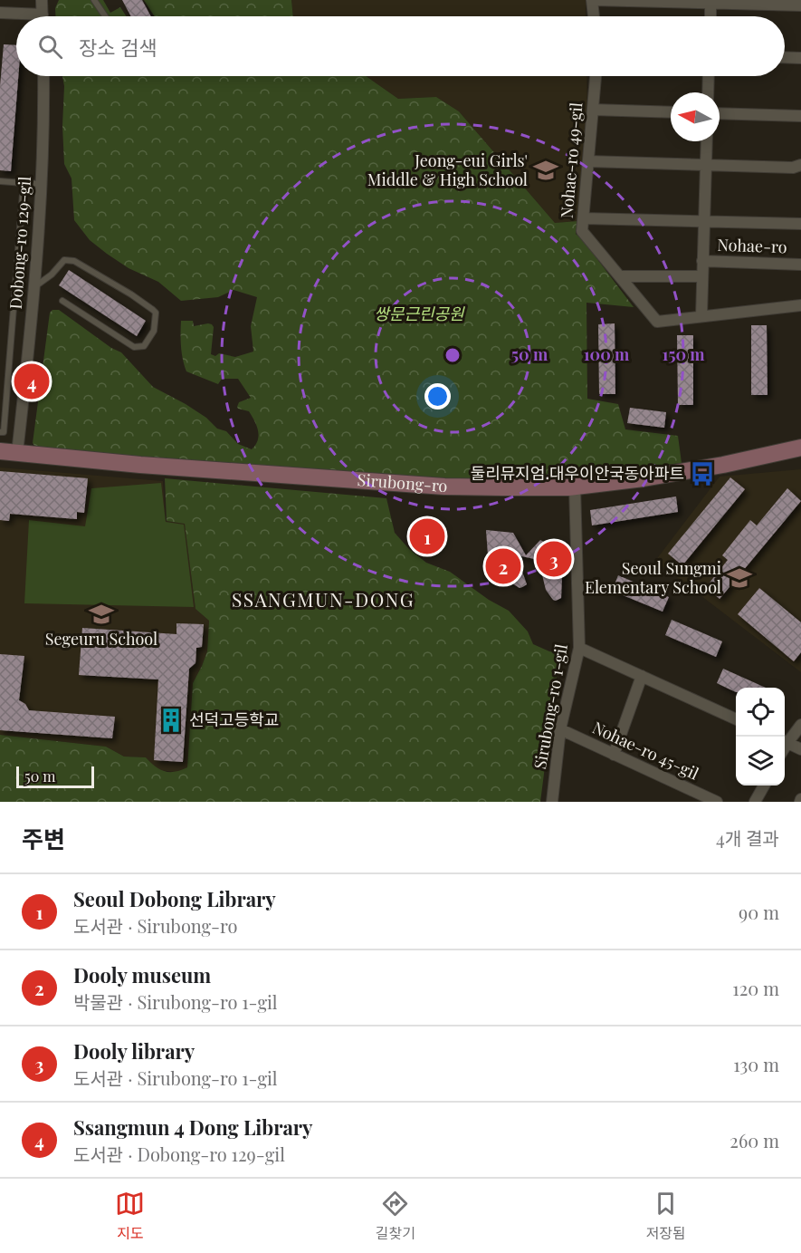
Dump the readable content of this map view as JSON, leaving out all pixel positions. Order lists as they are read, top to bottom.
{
  "streets": {
    "street": [
      "Nohae-ro 49-gil",
      "Dobong-ro 129-gil",
      "Nohae-ro",
      "Sirubong-ro",
      "Sirubong-ro 1-gil",
      "Nohae-ro 45-gil"
    ]
  },
  "crossings": [
    ["Dobong-ro 129-gil", "Sirubong-ro"],
    ["Sirubong-ro", "Sirubong-ro 1-gil"],
    ["Sirubong-ro 1-gil", "Nohae-ro 45-gil"]
  ],
  "districts": ["SSANGMUN-DONG"],
  "parks": ["쌍문근린공원"],
  "places": {
    "school or university": ["Jeong-eui Girls' Middle & High School", "Seoul Sungmi Elementary School", "Segeuru School"],
    "bus stop": ["둘리뮤지엄.대우이안국동아파트"],
    "building": ["선덕고등학교"]
  },
  "scale_bar": "50 m",
  "north": "left",
  "page": {
    "search": "장소 검색",
    "pins": [
      "4",
      "1",
      "3",
      "2"
    ],
    "scale": "50 m",
    "heading": ["주변", "4개 결과"],
    "list": [
      {
        "mark": "1",
        "name": "Seoul Dobong Library",
        "note": "도서관 · Sirubong-ro",
        "value": "90 m"
      },
      {
        "mark": "2",
        "name": "Dooly museum",
        "note": "박물관 · Sirubong-ro 1-gil",
        "value": "120 m"
      },
      {
        "mark": "3",
        "name": "Dooly library",
        "note": "도서관 · Sirubong-ro 1-gil",
        "value": "130 m"
      },
      {
        "mark": "4",
        "name": "Ssangmun 4 Dong Library",
        "note": "도서관 · Dobong-ro 129-gil",
        "value": "260 m"
      }
    ],
    "nav": ["지도", "길찾기", "저장됨"]
  },
  "rings": ["50 m", "100 m", "150 m"]
}
